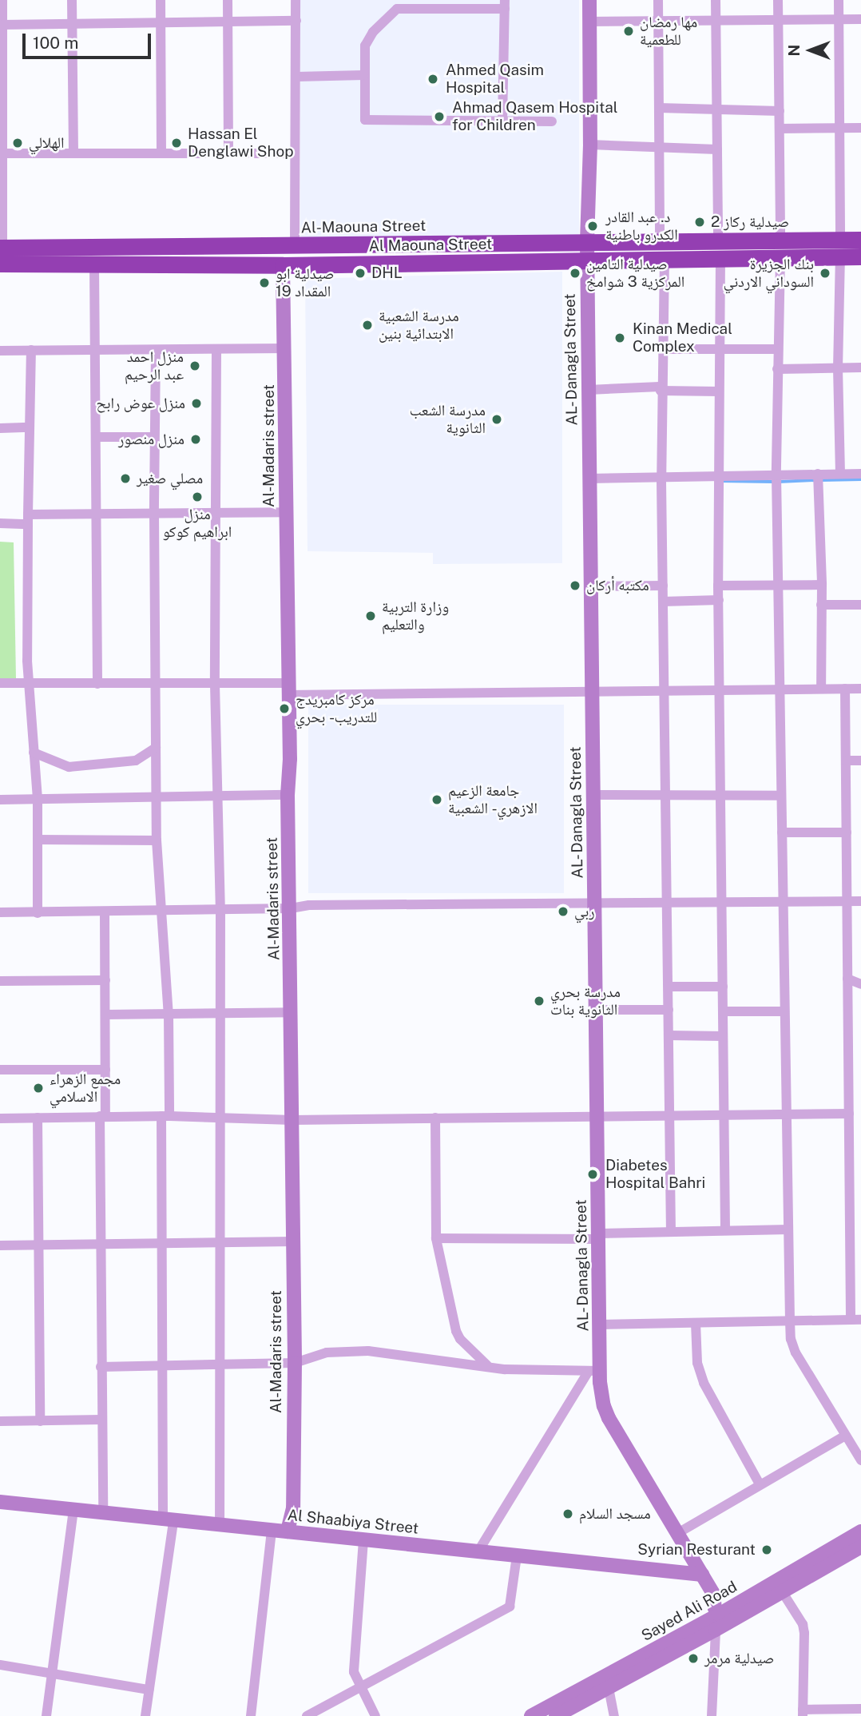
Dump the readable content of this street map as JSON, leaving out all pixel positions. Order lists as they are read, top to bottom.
{
  "streets": {
    "highway": ["Al-Maouna Street", "Al Maouna Street"],
    "street": [
      "AL- Danagla Street",
      "Al-Madaris street",
      "Al Shaabiya Street",
      "Sayed Ali Road"
    ]
  },
  "crossings": [
    ["Al-Maouna Street", "Al Maouna Street"],
    ["Al-Maouna Street", "AL- Danagla Street"],
    ["Al Maouna Street", "AL- Danagla Street"],
    ["Al Maouna Street", "Al-Madaris street"],
    ["AL- Danagla Street", "Al Shaabiya Street"],
    ["AL- Danagla Street", "Sayed Ali Road"],
    ["Al-Madaris street", "Al Shaabiya Street"]
  ],
  "places": [
    "مها رمضان للطعمية",
    "Ahmed Qasim Hospital",
    "Ahmad Qasem Hospital for Children",
    "الهلالي",
    "Hassan El Denglawi Shop",
    "صيدلية ركاز 2",
    "د. عبد القادر الكدرو باطنية",
    "DHL",
    "صيدلية التامين المركزية 3 شوامخ",
    "بنك الجزيرة السوداني الاردني",
    "صيدلية ابو المقداد 19",
    "مدرسة الشعبية الابتدائية بنين",
    "Kinan Medical Complex",
    "منزل احمد عبد الرحيم",
    "منزل عوض رابح",
    "مدرسة الشعب الثانوية",
    "منزل منصور",
    "مصلي صغير",
    "منزل ابراهيم كوكو",
    "مكتبه أركان",
    "وزارة التربية والتعليم",
    "مركز كامبريدج للتدريب - بحري",
    "جامعة الزعيم الازهري - الشعبية",
    "ربي",
    "مدرسة بحري الثانوية بنات",
    "مجمع الزهراء الاسلامي",
    "Diabetes Hospital Bahri",
    "مسجد السلام",
    "Syrian Resturant",
    "صيدلية مرمر"
  ],
  "scale_bar": "100 m",
  "north": "left"
}
